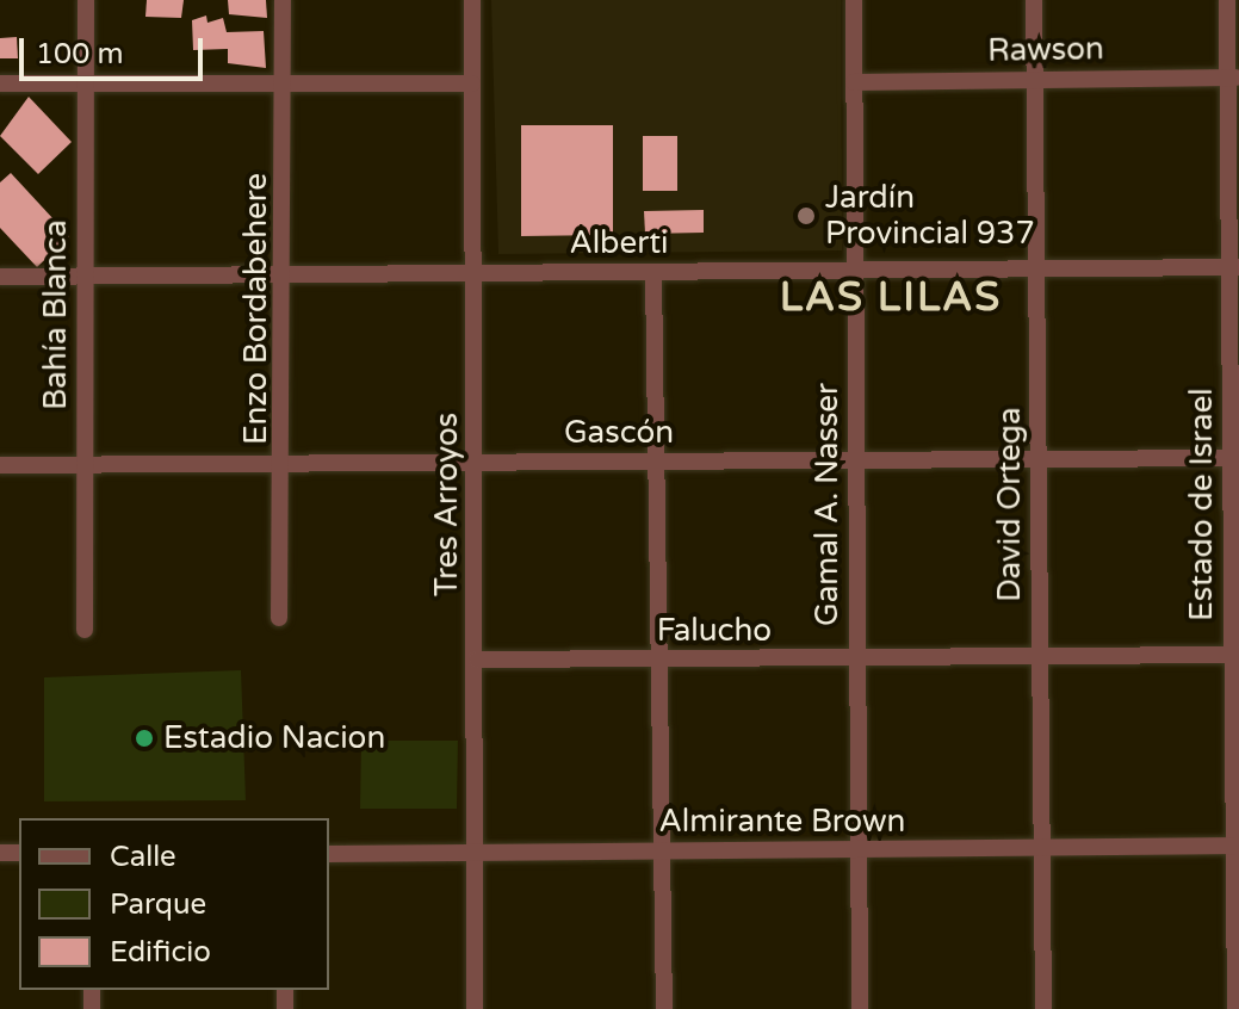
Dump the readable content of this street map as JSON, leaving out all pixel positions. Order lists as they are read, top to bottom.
{
  "streets": {
    "street": [
      "Rawson",
      "Alberti",
      "Enzo Bordabehere",
      "Bahía Blanca",
      "Gascón",
      "Tres Arroyos",
      "Gamal A. Nasser",
      "David Ortega",
      "Estado de Israel",
      "Falucho",
      "Almirante Brown"
    ]
  },
  "crossings": [
    ["Rawson", "Gamal A. Nasser"],
    ["Rawson", "David Ortega"],
    ["Rawson", "Estado de Israel"],
    ["Alberti", "Enzo Bordabehere"],
    ["Alberti", "Bahía Blanca"],
    ["Alberti", "Tres Arroyos"],
    ["Alberti", "Gamal A. Nasser"],
    ["Alberti", "David Ortega"],
    ["Alberti", "Estado de Israel"],
    ["Enzo Bordabehere", "Gascón"],
    ["Bahía Blanca", "Gascón"],
    ["Gascón", "Tres Arroyos"],
    ["Gascón", "Gamal A. Nasser"],
    ["Gascón", "David Ortega"],
    ["Gascón", "Estado de Israel"],
    ["Tres Arroyos", "Falucho"],
    ["Tres Arroyos", "Almirante Brown"],
    ["Gamal A. Nasser", "Falucho"],
    ["Gamal A. Nasser", "Almirante Brown"],
    ["David Ortega", "Falucho"],
    ["David Ortega", "Almirante Brown"],
    ["Estado de Israel", "Falucho"],
    ["Estado de Israel", "Almirante Brown"]
  ],
  "districts": ["LAS LILAS"],
  "places": ["Jardín Provincial 937", "Estadio Nacion"],
  "legend": ["Calle", "Parque", "Edificio"],
  "scale_bar": "100 m"
}
